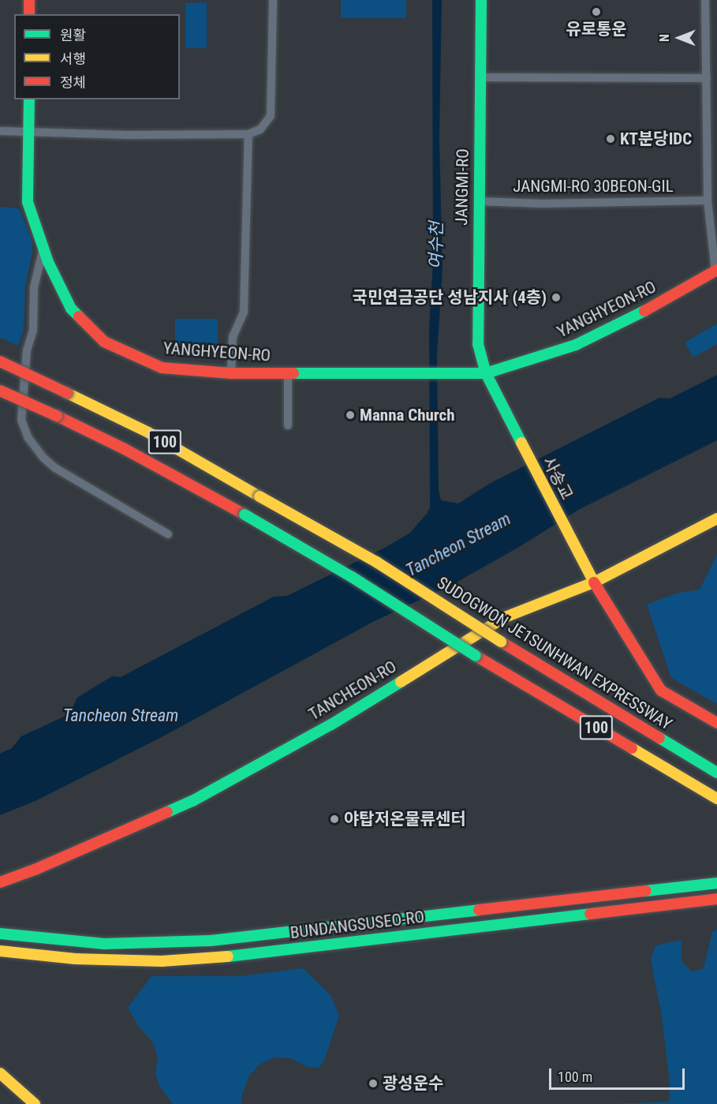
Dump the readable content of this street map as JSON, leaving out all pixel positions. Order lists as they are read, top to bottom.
{
  "streets": {
    "main road": [
      "JANGMI-RO",
      "YANGHYEON-RO",
      "100",
      "사송교",
      "SUDOGWON JE1SUNHWAN EXPRESSWAY",
      "TANCHEON-RO",
      "BUNDANGSUSEO-RO"
    ],
    "street": ["JANGMI-RO 30BEON-GIL"]
  },
  "crossings": [
    ["JANGMI-RO 30BEON-GIL", "JANGMI-RO"],
    ["JANGMI-RO", "YANGHYEON-RO"],
    ["JANGMI-RO", "사송교"],
    ["사송교", "TANCHEON-RO"]
  ],
  "water": ["여수천", "Tancheon Stream"],
  "places": [
    "유로통운",
    "KT분당IDC",
    "국민연금공단 성남지사 (4층)",
    "Manna Church",
    "야탑저온물류센터",
    "광성운수"
  ],
  "legend": ["원활", "서행", "정체"],
  "scale_bar": "100 m",
  "north": "left"
}
